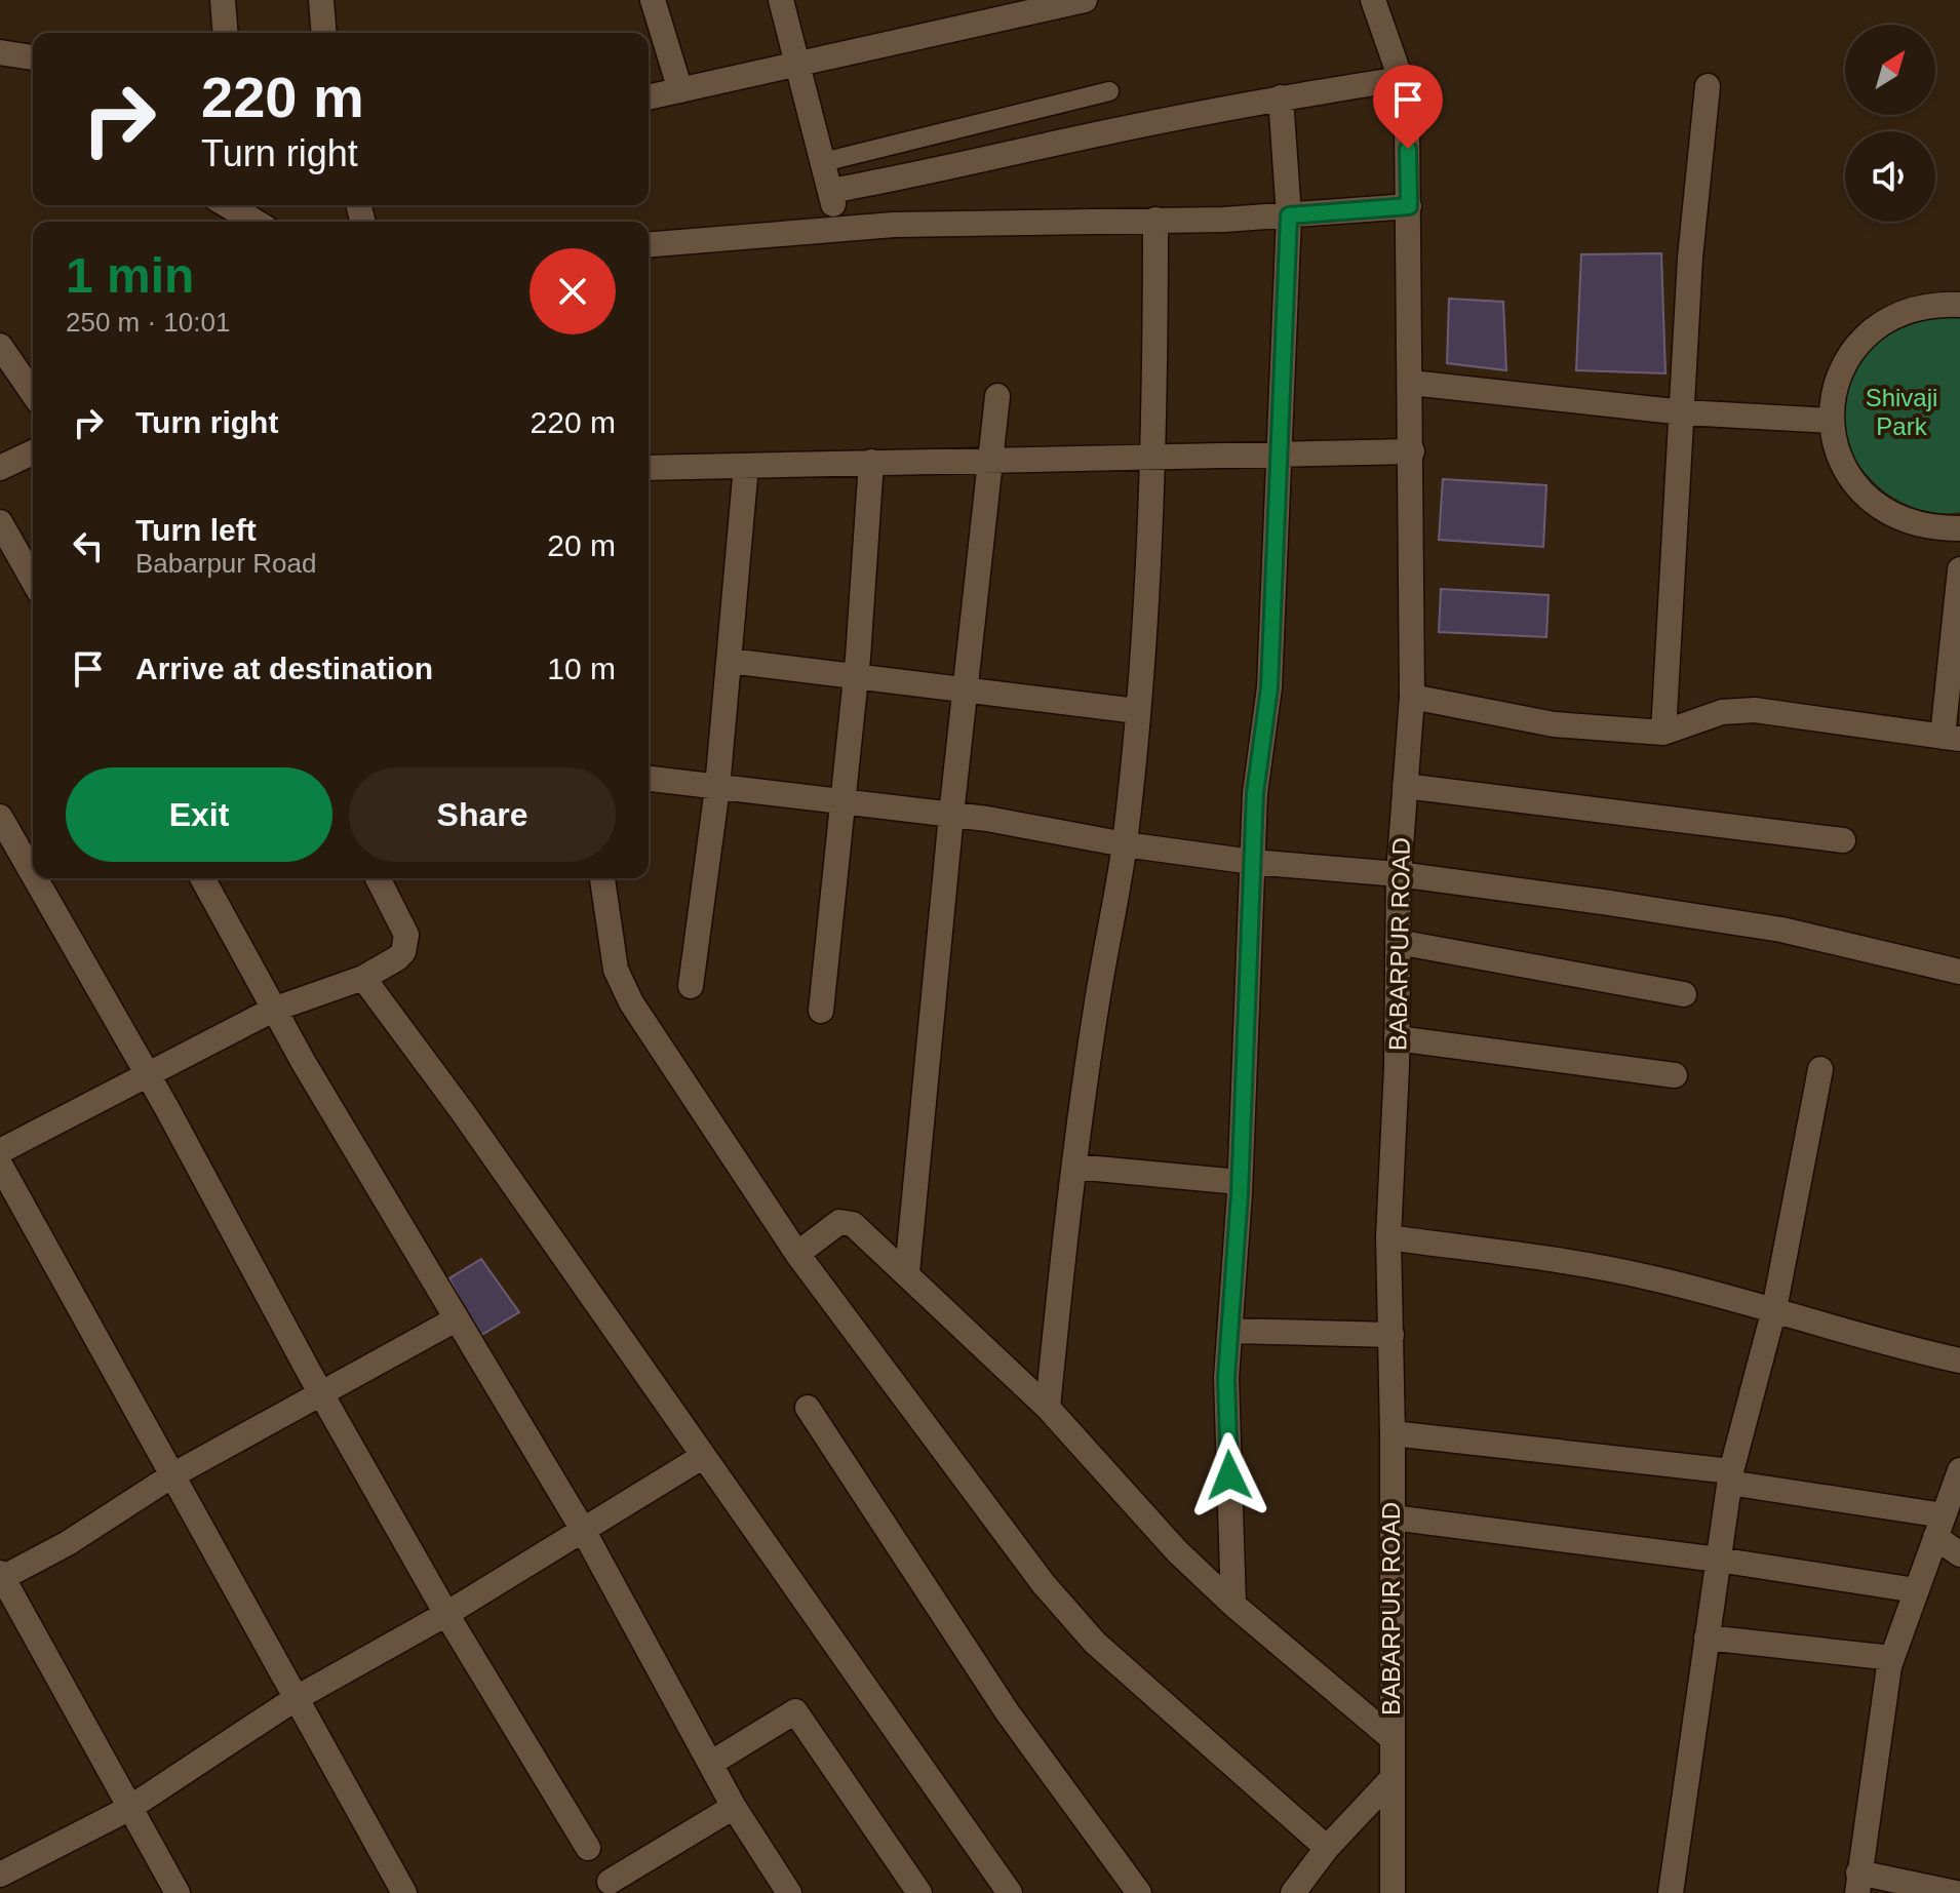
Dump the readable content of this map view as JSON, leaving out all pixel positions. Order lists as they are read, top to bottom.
{
  "streets": {
    "street": ["BABARPUR ROAD"]
  },
  "parks": ["Shivaji Park"],
  "north": "top right",
  "page": {
    "turn": ["220 m", "Turn right"],
    "heading": ["1 min", "250 m · 10:01"],
    "list": [
      {
        "name": "Turn right",
        "value": "220 m"
      },
      {
        "name": "Turn left",
        "note": "Babarpur Road",
        "value": "20 m"
      },
      {
        "name": "Arrive at destination",
        "value": "10 m"
      }
    ],
    "buttons": ["Exit", "Share"]
  }
}
